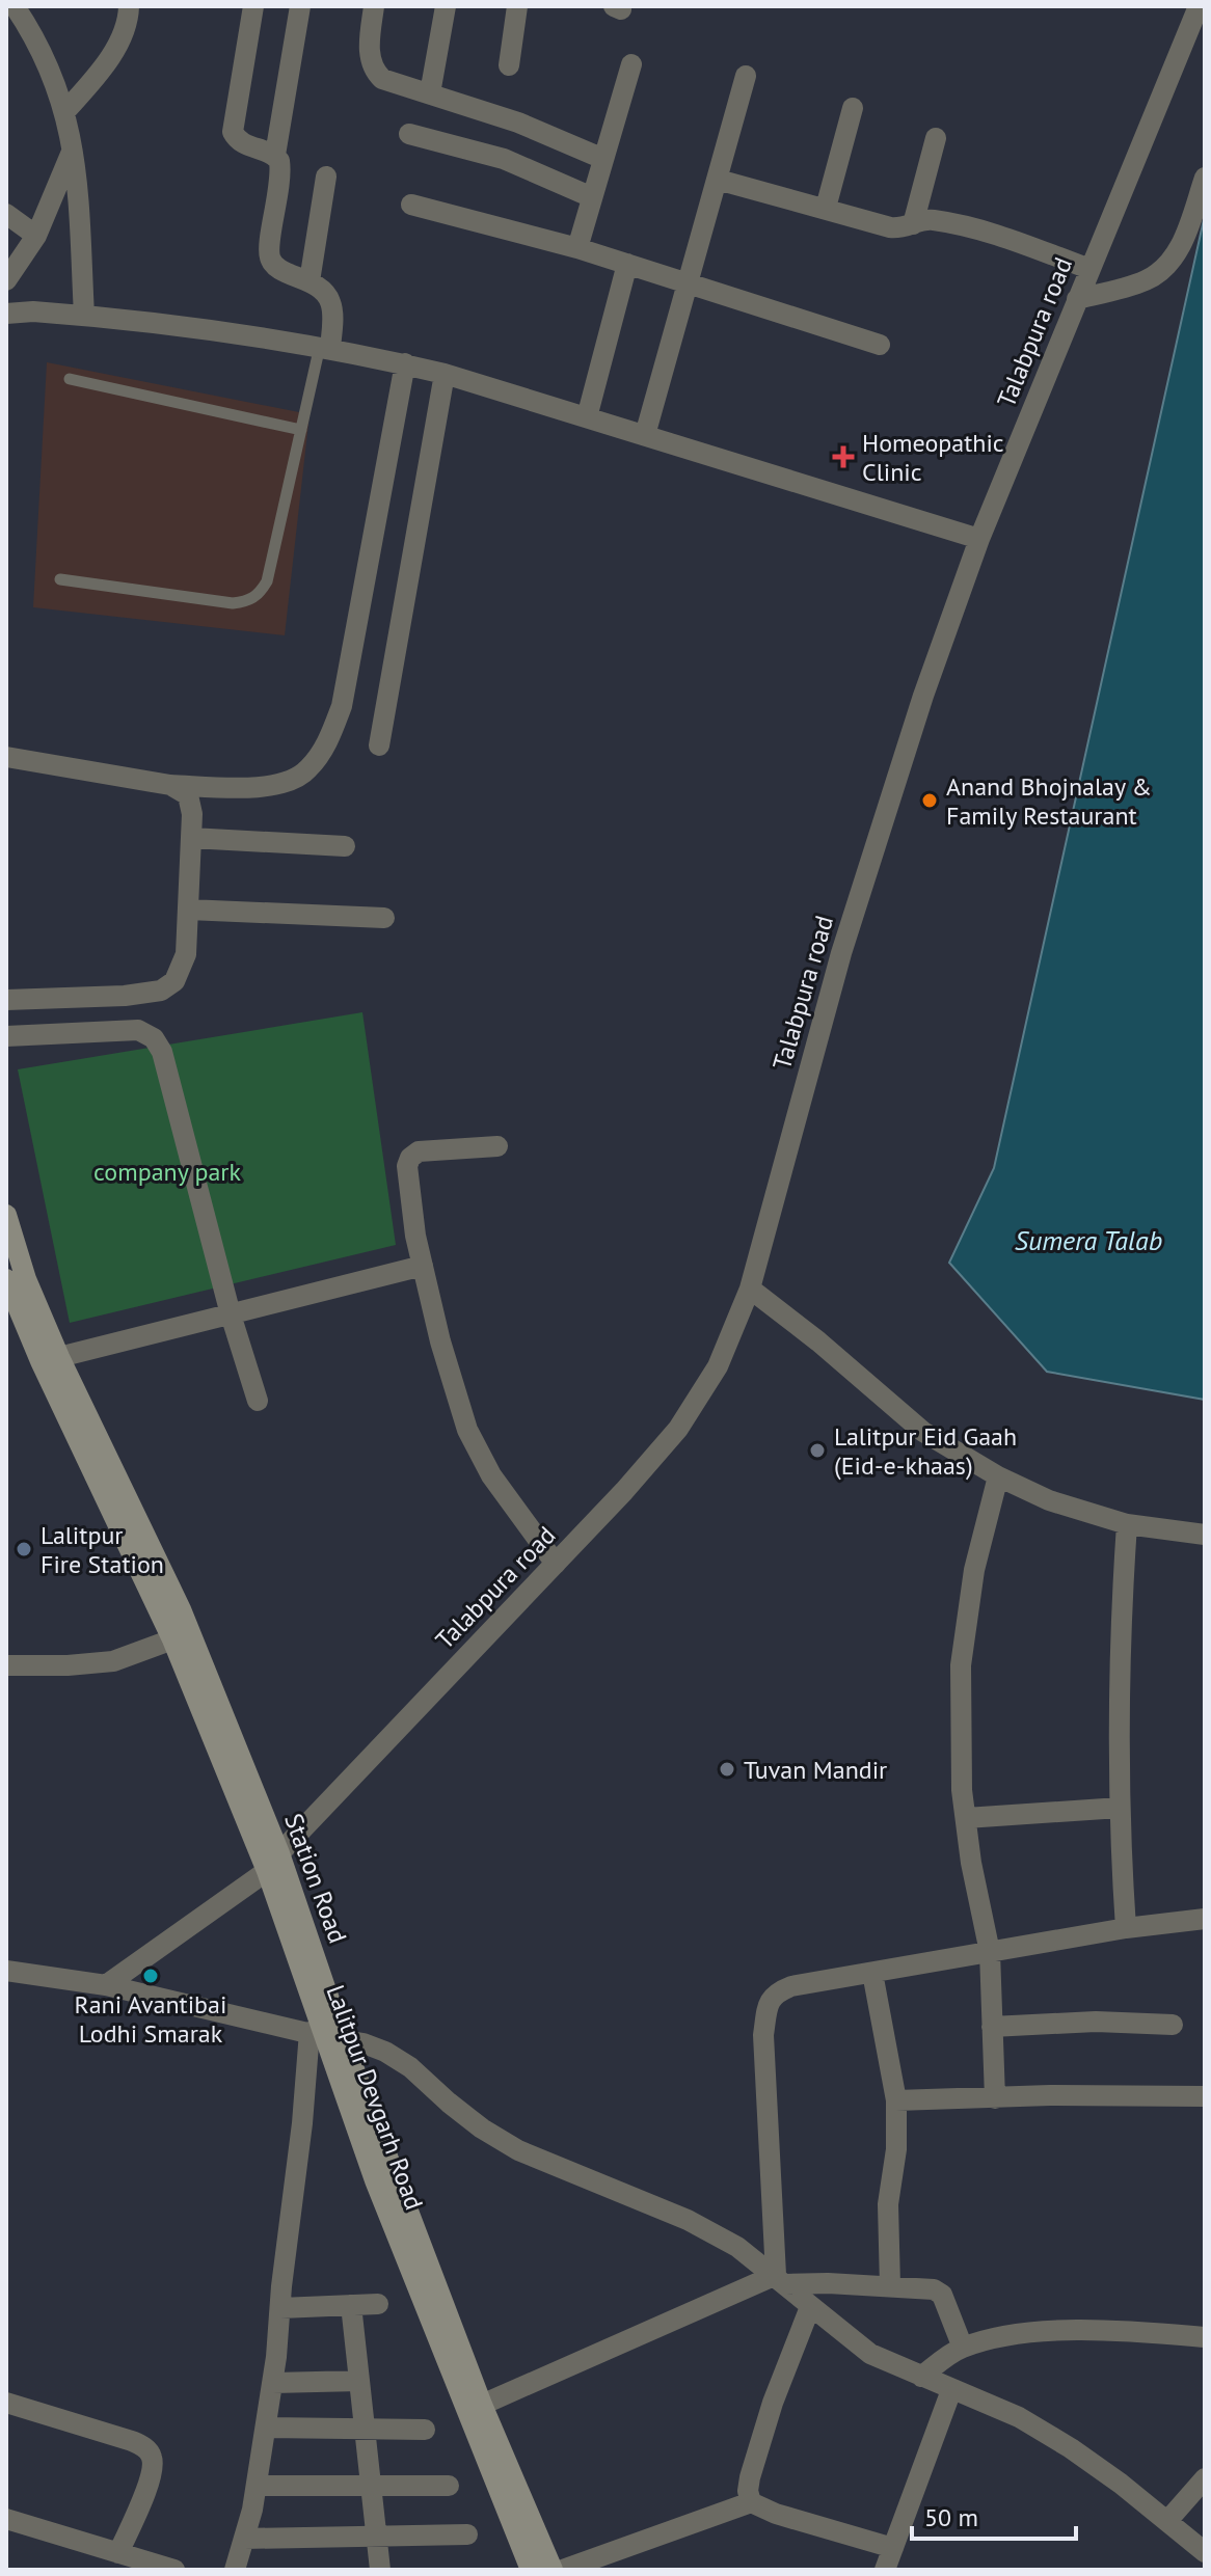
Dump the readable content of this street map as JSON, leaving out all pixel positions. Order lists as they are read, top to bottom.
{
  "streets": {
    "main road": ["Station Road", "Lalitpur Devgarh Road"],
    "street": ["Talabpura road"]
  },
  "crossings": [
    ["Talabpura road", "Station Road"],
    ["Talabpura road", "Lalitpur Devgarh Road"],
    ["Station Road", "Lalitpur Devgarh Road"]
  ],
  "water": ["Sumera Talab"],
  "parks": ["company park"],
  "places": {
    "health": ["Homeopathic Clinic"],
    "other": [
      "Anand Bhojnalay & Family Restaurant",
      "Lalitpur Eid Gaah (Eid-e-khaas)",
      "Lalitpur Fire Station",
      "Tuvan Mandir",
      "Rani Avantibai Lodhi Smarak"
    ]
  },
  "scale_bar": "50 m"
}
